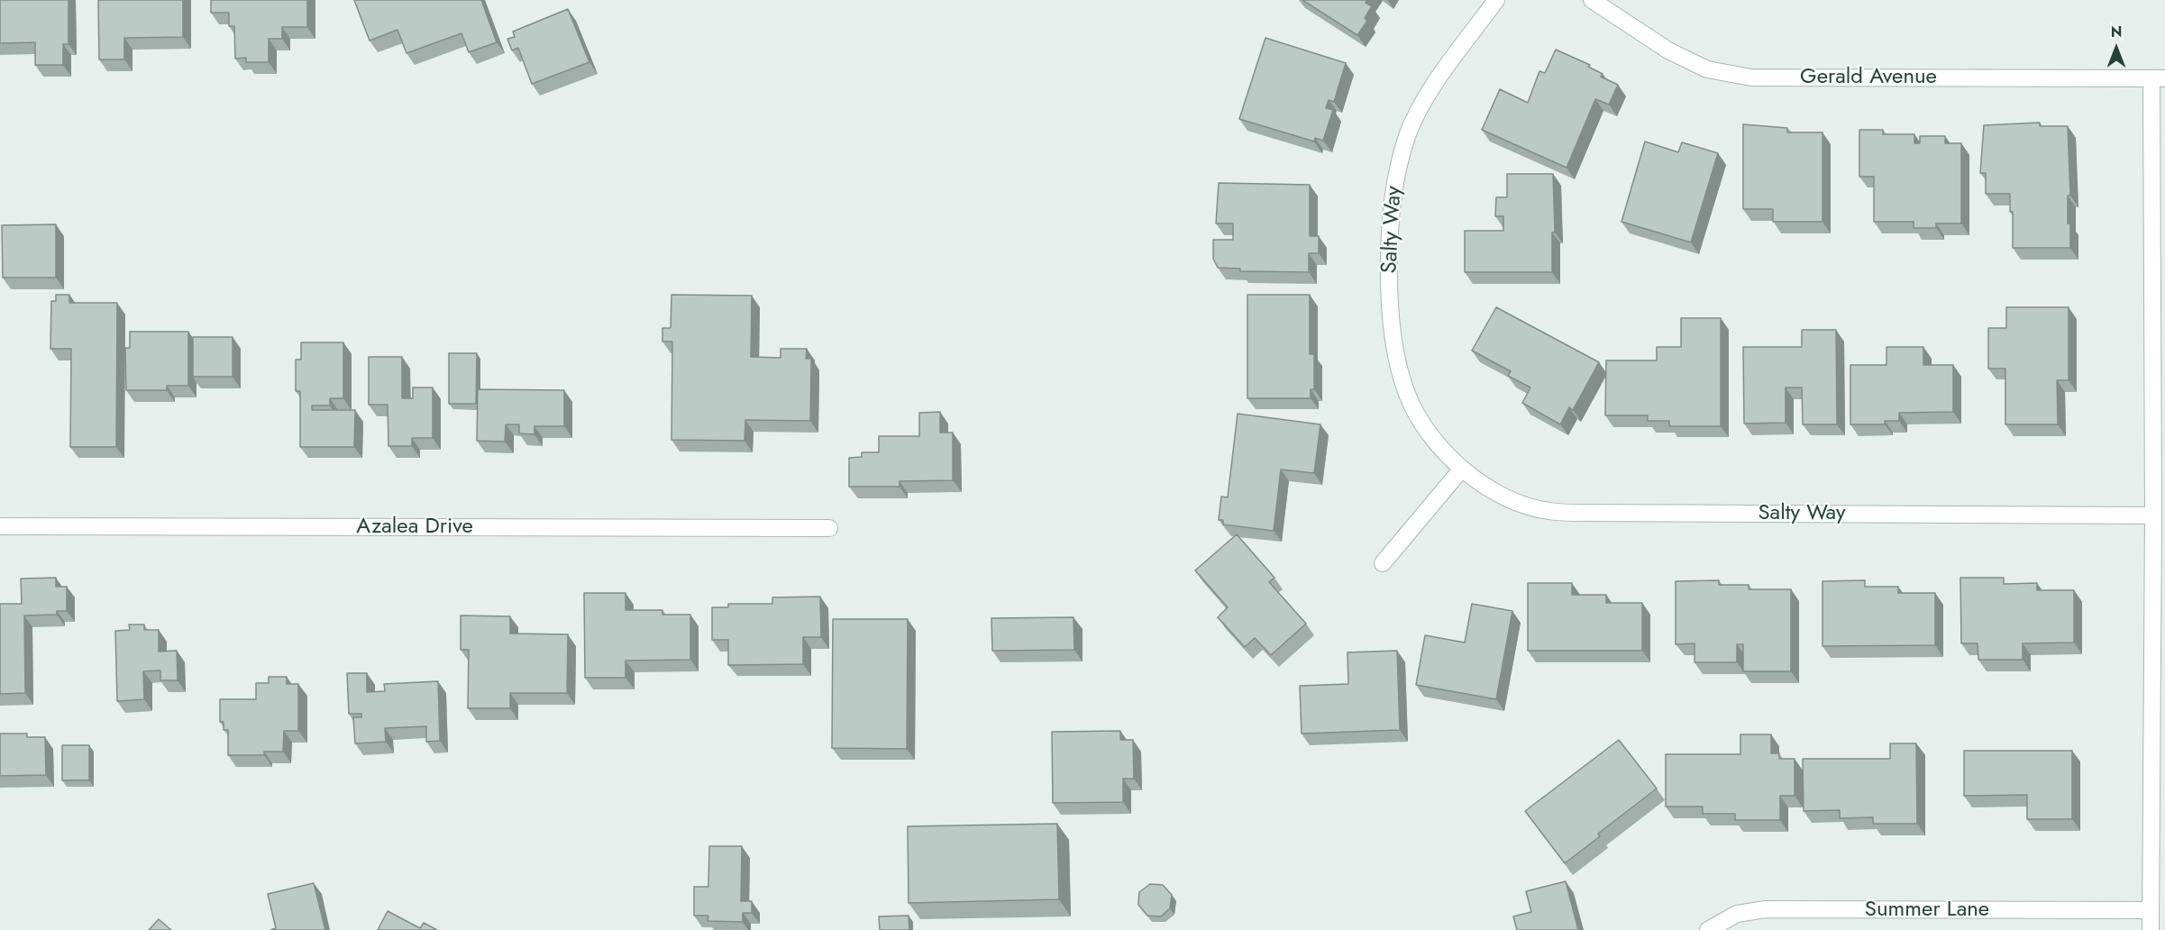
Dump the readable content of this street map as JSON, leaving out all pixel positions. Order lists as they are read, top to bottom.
{
  "streets": {
    "street": [
      "Gerald Avenue",
      "Salty Way",
      "Azalea Drive",
      "Summer Lane"
    ]
  },
  "north": "top"
}
